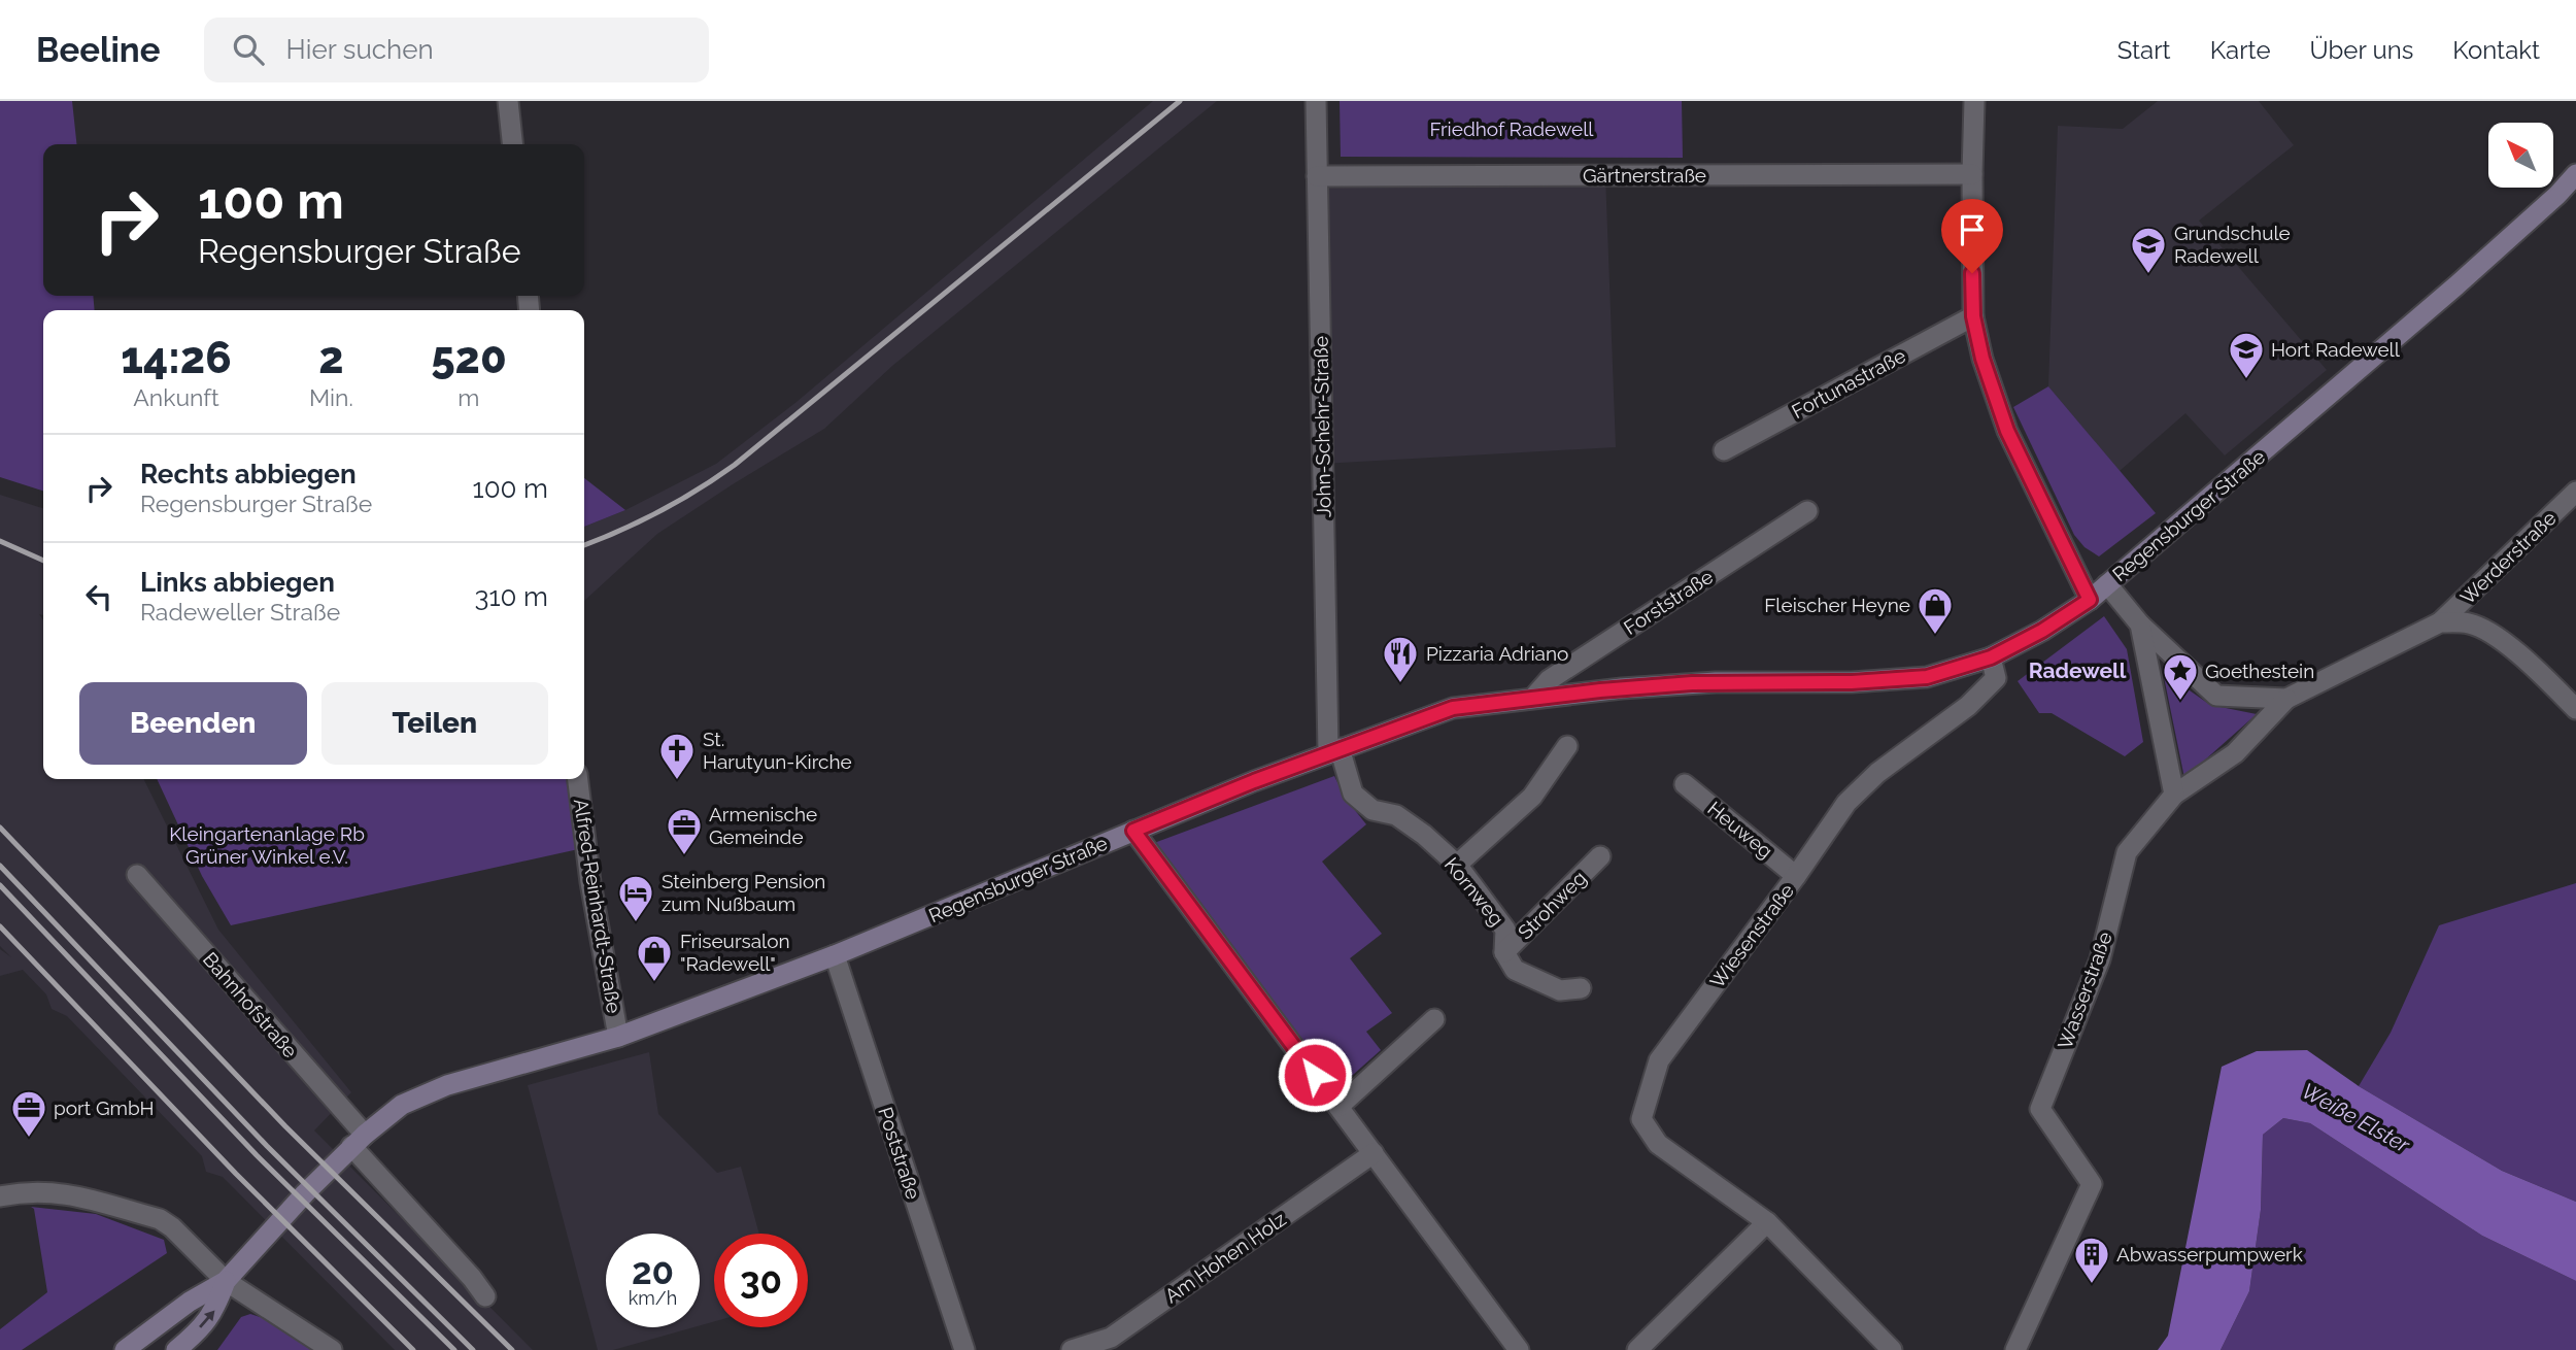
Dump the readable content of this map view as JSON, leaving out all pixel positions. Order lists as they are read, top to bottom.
{
  "streets": {
    "main road": ["Regensburger Straße"],
    "street": [
      "Gärtnerstraße",
      "Fortunastraße",
      "John-Schehr-Straße",
      "Werderstraße",
      "Forststraße",
      "Heuweg",
      "Kornweg",
      "Strohweg",
      "Alfred-Reinhardt-Straße",
      "Wiesenstraße",
      "Wasserstraße",
      "Bahnhofstraße",
      "Poststraße",
      "Am Hohen Holz"
    ]
  },
  "crossings": [
    ["Gärtnerstraße", "John-Schehr-Straße"],
    ["John-Schehr-Straße", "Regensburger Straße"],
    ["John-Schehr-Straße", "Kornweg"],
    ["Regensburger Straße", "Forststraße"],
    ["Regensburger Straße", "Kornweg"],
    ["Regensburger Straße", "Alfred-Reinhardt-Straße"],
    ["Regensburger Straße", "Wiesenstraße"],
    ["Regensburger Straße", "Bahnhofstraße"],
    ["Regensburger Straße", "Poststraße"],
    ["Heuweg", "Wiesenstraße"],
    ["Kornweg", "Strohweg"]
  ],
  "districts": ["Radewell"],
  "water": ["Weiße Elster"],
  "parks": ["Friedhof Radewell", "Kleingartenanlage Rb Grüner Winkel e.V."],
  "places": {
    "school or university": ["Grundschule Radewell", "Hort Radewell"],
    "shop": ["Fleischer Heyne", "Friseursalon \"Radewell\""],
    "restaurant": ["Pizzaria Adriano"],
    "place": ["Goethestein"],
    "church": ["St. Harutyun-Kirche"],
    "office": ["Armenische Gemeinde", "port GmbH"],
    "hotel": ["Steinberg Pension zum Nußbaum"],
    "building": ["Abwasserpumpwerk"]
  },
  "north": "top left",
  "page": {
    "header": "Beeline",
    "search": "Hier suchen",
    "nav": [
      "Start",
      "Karte",
      "Über uns",
      "Kontakt"
    ],
    "turn": ["100 m", "Regensburger Straße"],
    "eta": [
      "14:26",
      "Ankunft",
      "2",
      "Min.",
      "520",
      "m"
    ],
    "list": [
      {
        "name": "Rechts abbiegen",
        "note": "Regensburger Straße",
        "value": "100 m"
      },
      {
        "name": "Links abbiegen",
        "note": "Radeweller Straße",
        "value": "310 m"
      }
    ],
    "buttons": ["Beenden", "Teilen"],
    "speed": "20 km/h",
    "limit": "30"
  }
}
